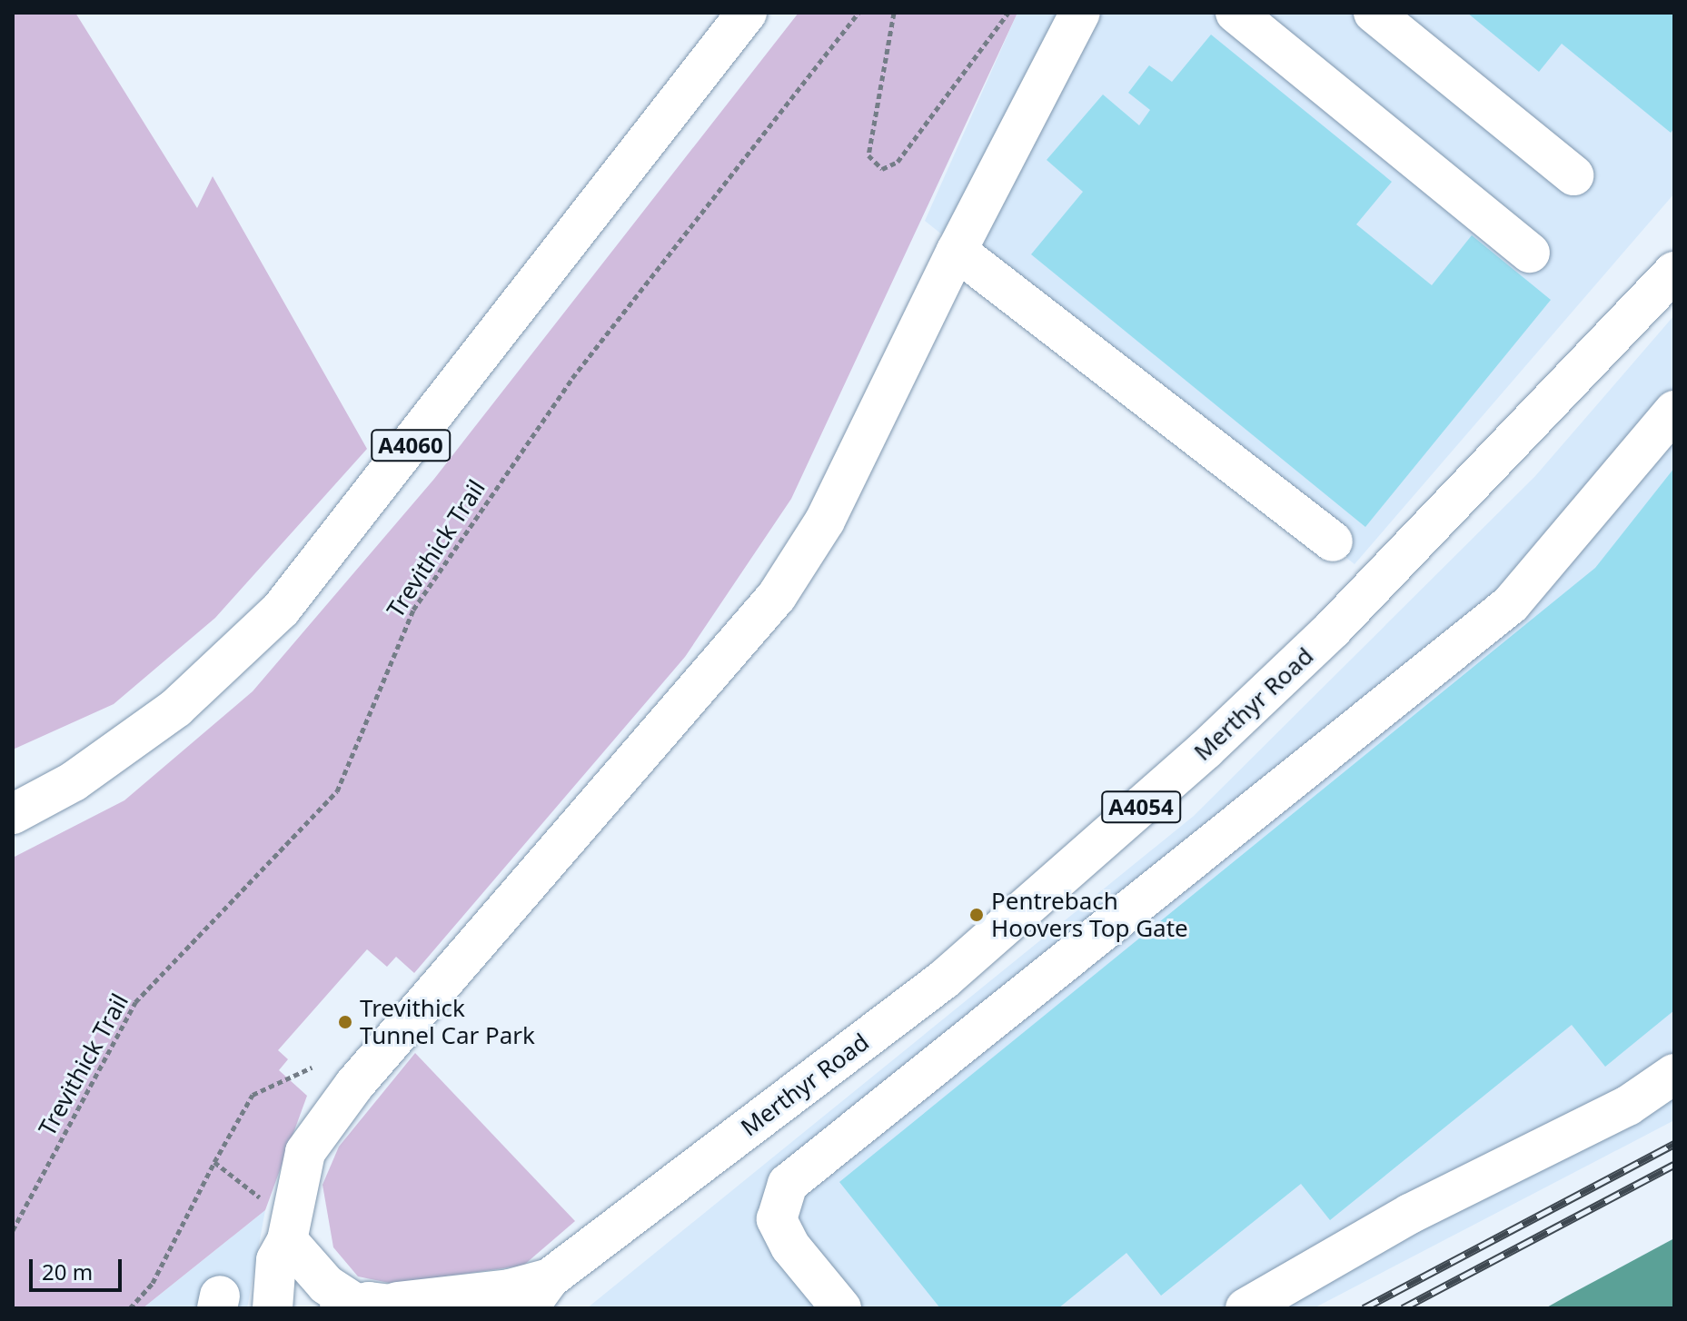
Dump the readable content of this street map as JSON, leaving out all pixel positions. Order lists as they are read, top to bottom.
{
  "streets": {
    "main road": ["A4060", "Merthyr Road", "A4054"],
    "path": ["Trevithick Trail"]
  },
  "places": ["Pentrebach Hoovers Top Gate", "Trevithick Tunnel Car Park"],
  "scale_bar": "20 m"
}
